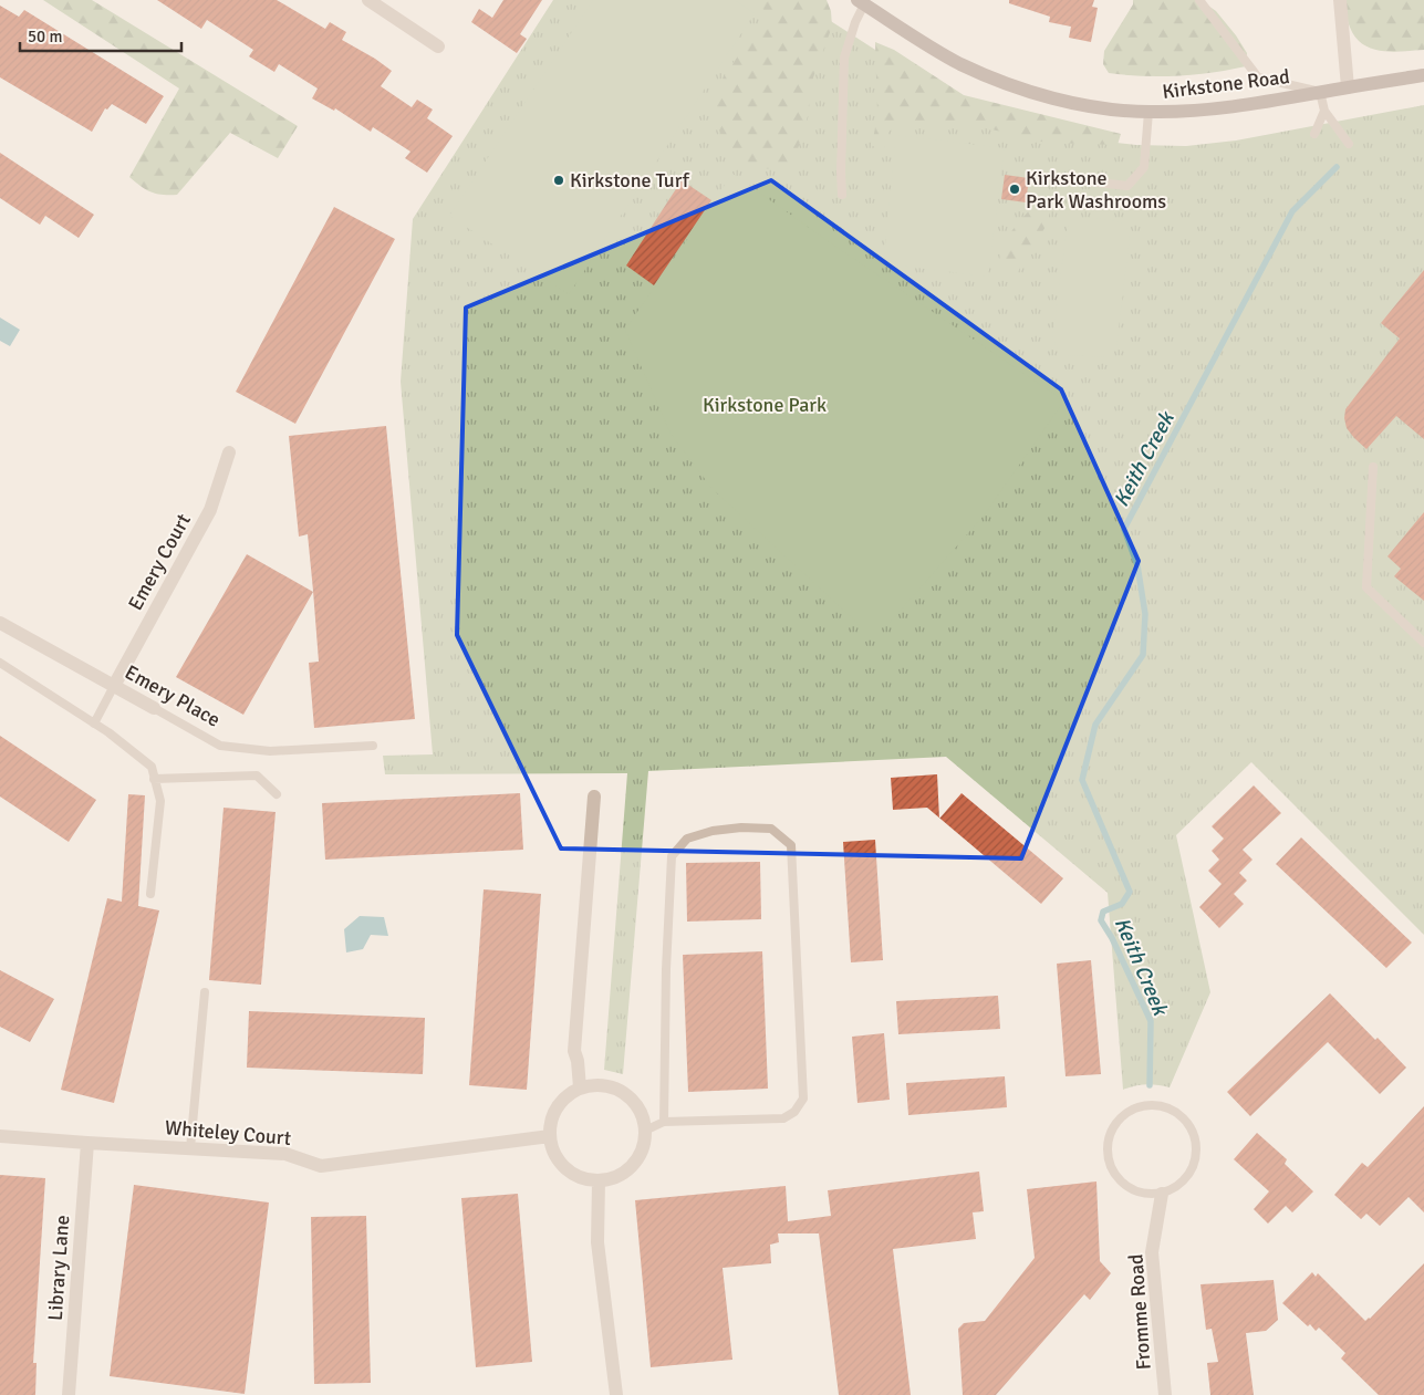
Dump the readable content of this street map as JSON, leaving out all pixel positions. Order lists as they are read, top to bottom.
{
  "streets": {
    "street": [
      "Kirkstone Road",
      "Emery Court",
      "Emery Place",
      "Whiteley Court",
      "Library Lane",
      "Fromme Road"
    ]
  },
  "crossings": [
    ["Emery Court", "Emery Place"],
    ["Whiteley Court", "Library Lane"]
  ],
  "water": ["Keith Creek"],
  "parks": ["Kirkstone Park"],
  "places": ["Kirkstone Turf", "Kirkstone Park Washrooms"],
  "scale_bar": "50 m"
}
